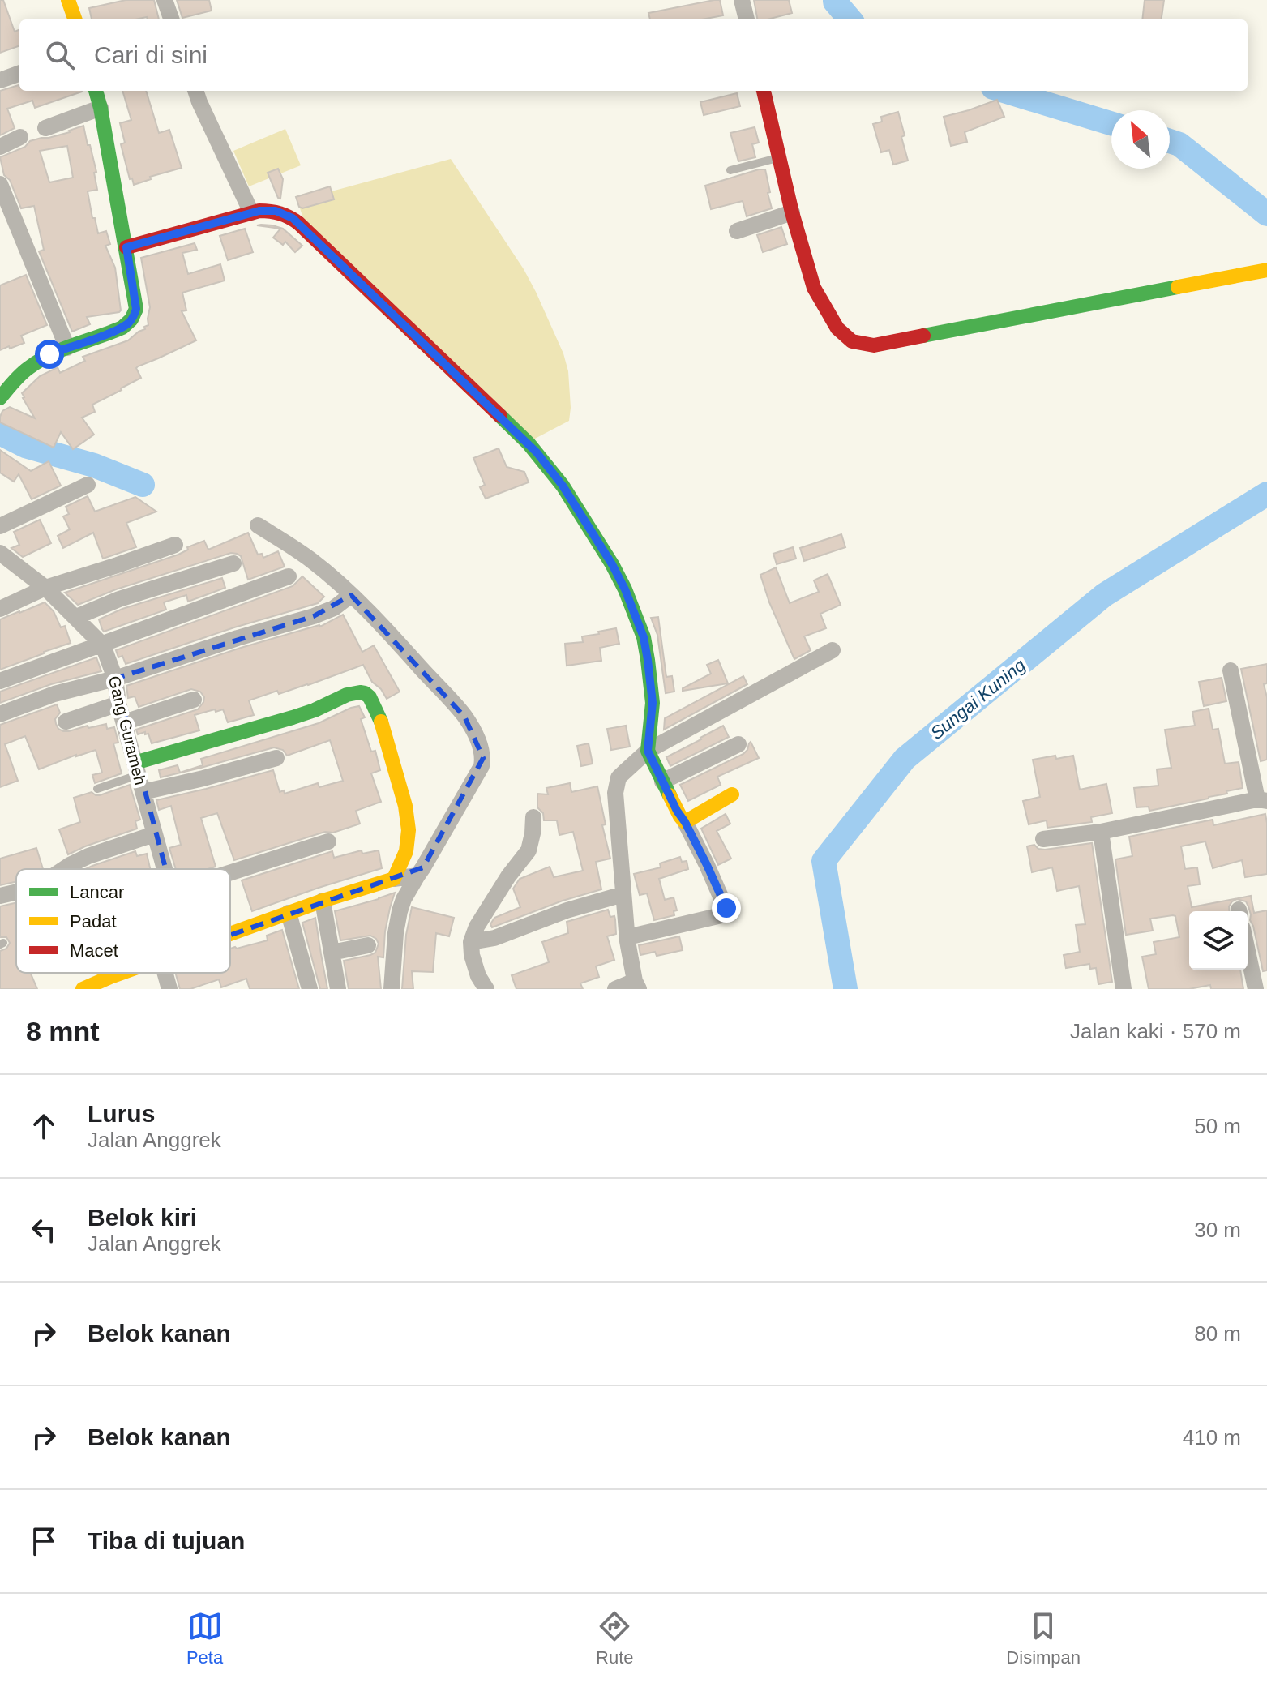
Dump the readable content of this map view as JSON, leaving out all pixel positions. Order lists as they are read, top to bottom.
{
  "streets": {
    "street": ["Gang Gurameh"]
  },
  "water": ["Sungai Kuning"],
  "legend": ["Lancar", "Padat", "Macet"],
  "north": "top left",
  "page": {
    "search": "Cari di sini",
    "heading": ["8 mnt", "Jalan kaki · 570 m"],
    "list": [
      ["Lurus", "Jalan Anggrek", "50 m"],
      ["Belok kiri", "Jalan Anggrek", "30 m"],
      ["Belok kanan", "80 m"],
      ["Belok kanan", "410 m"],
      "Tiba di tujuan"
    ],
    "nav": ["Peta", "Rute", "Disimpan"]
  }
}
